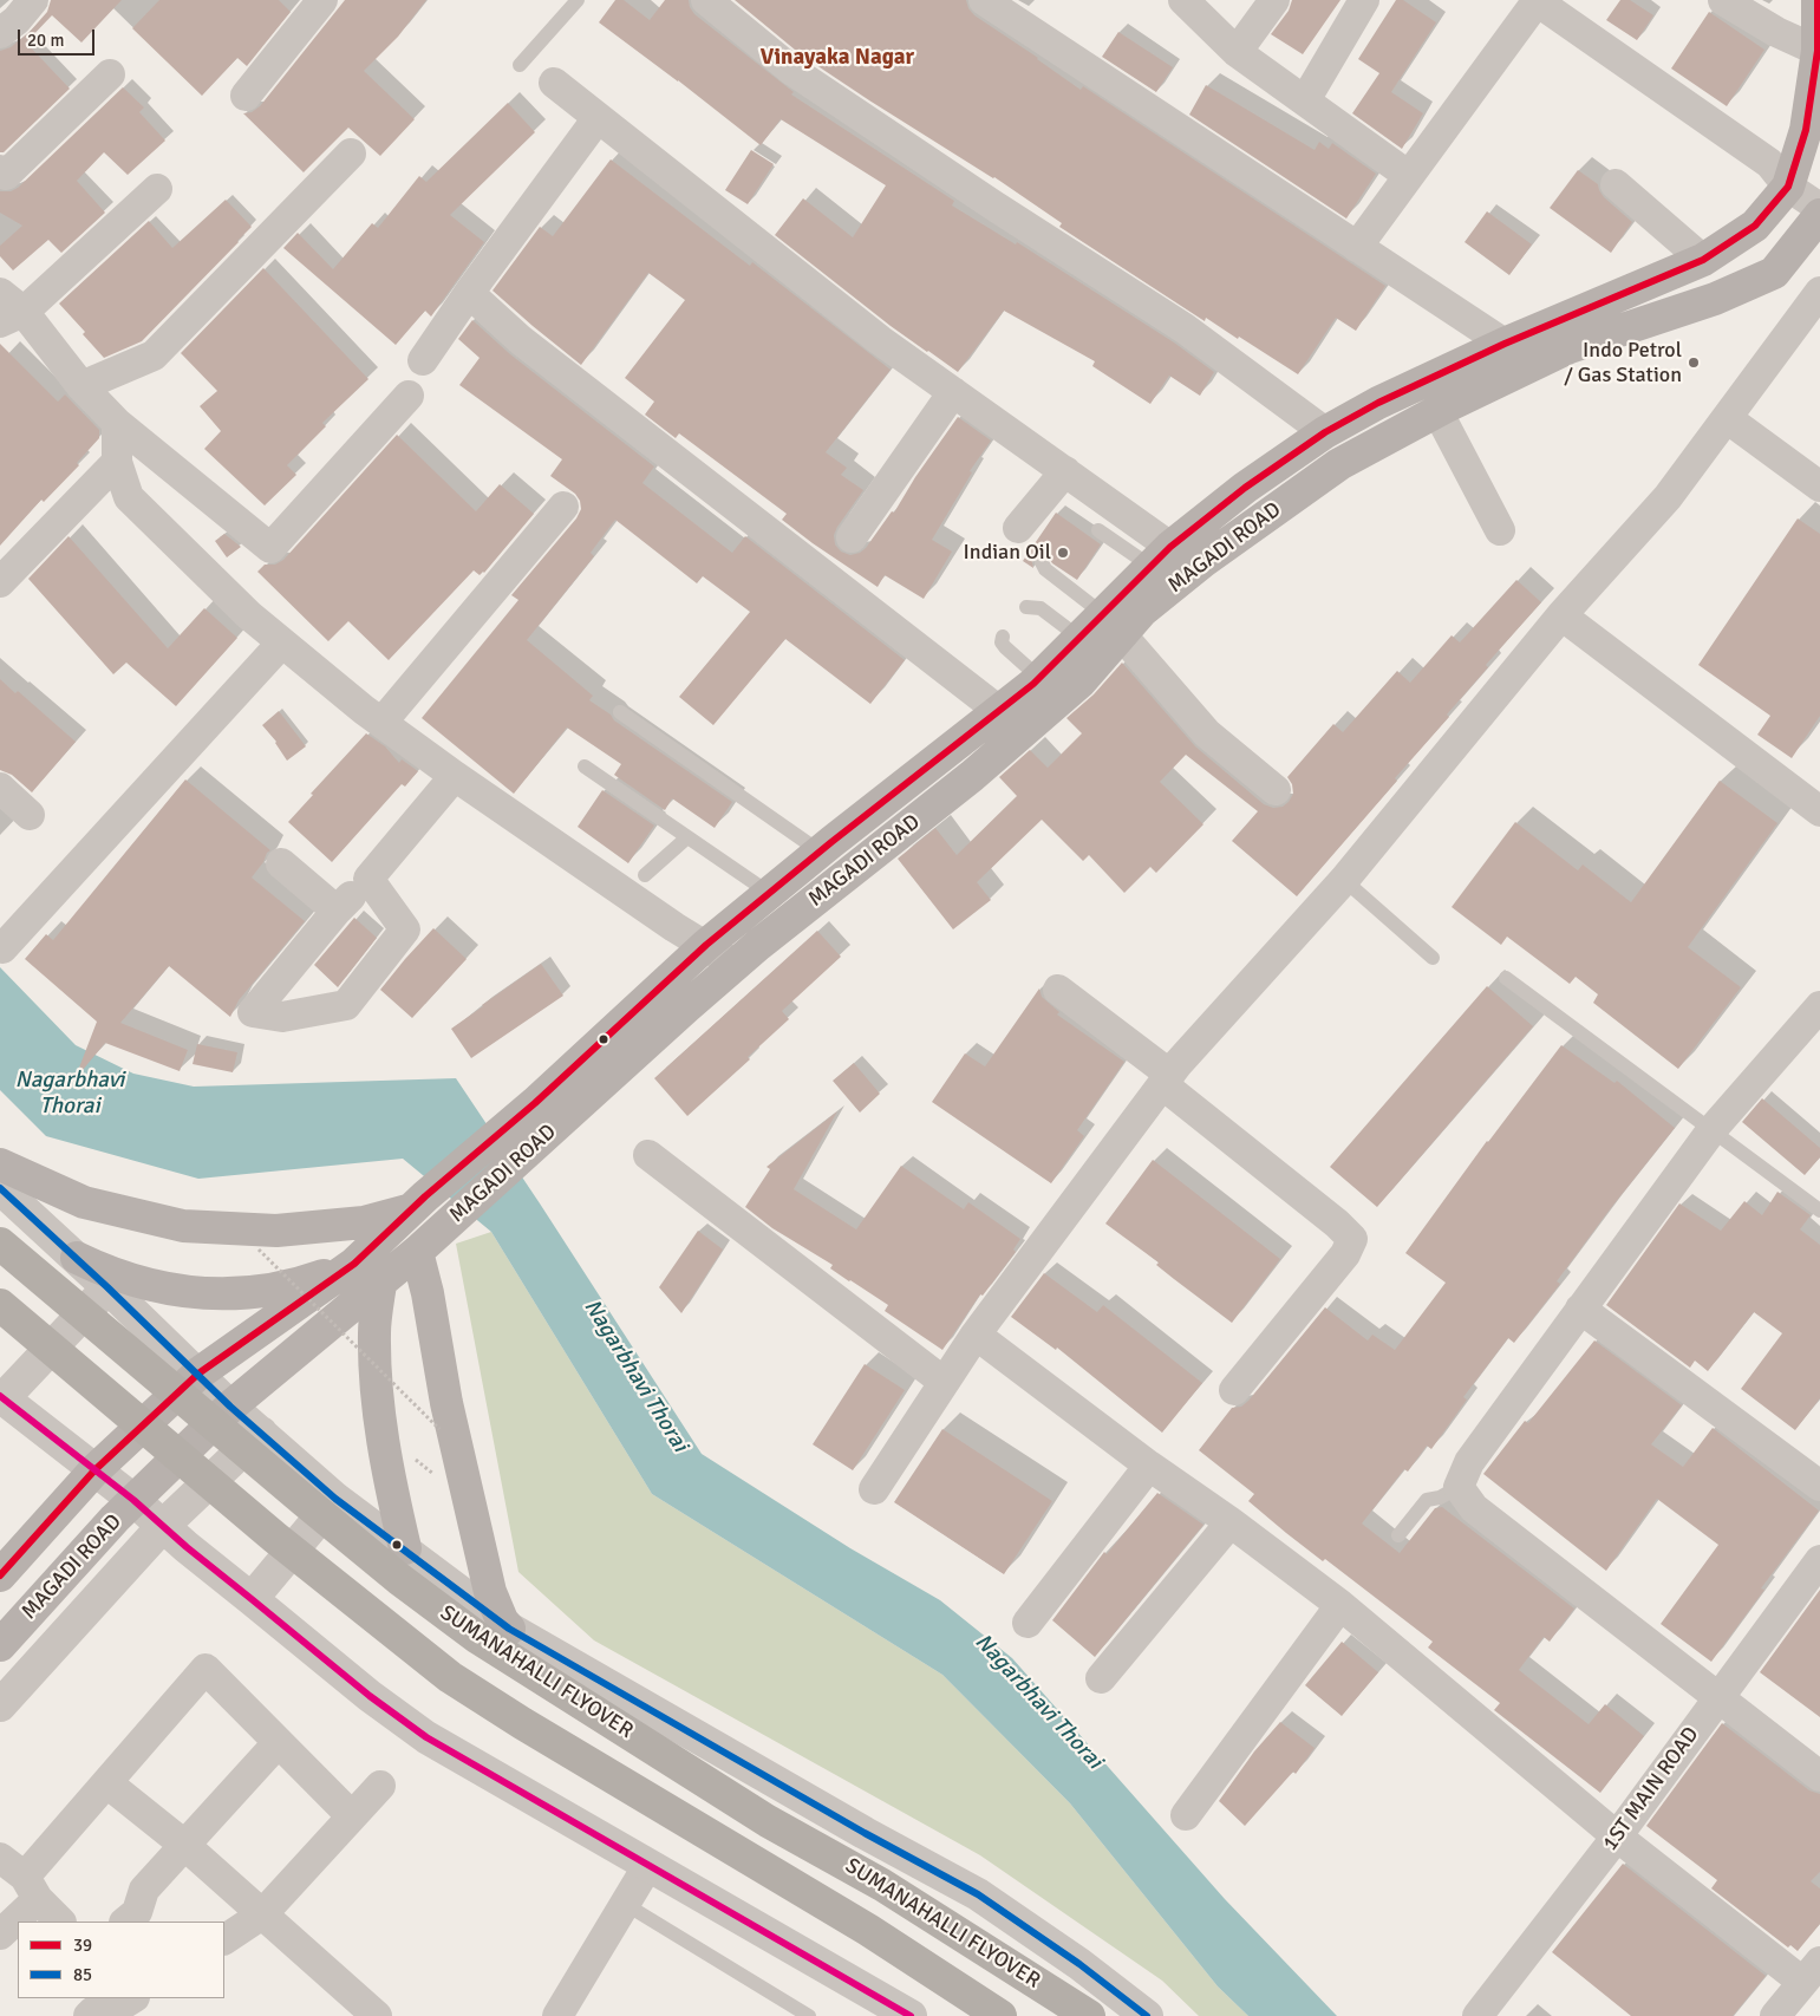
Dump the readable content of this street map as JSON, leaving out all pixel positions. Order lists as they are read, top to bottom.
{
  "streets": {
    "highway": ["SUMANAHALLI FLYOVER"],
    "main road": ["MAGADI ROAD"],
    "street": ["1ST MAIN ROAD"]
  },
  "districts": ["Vinayaka Nagar"],
  "water": ["Nagarbhavi Thorai"],
  "places": ["Indo Petrol / Gas Station", "Indian Oil"],
  "lines": ["transit line 39", "transit line 85"],
  "legend": ["39", "85"],
  "scale_bar": "20 m"
}
